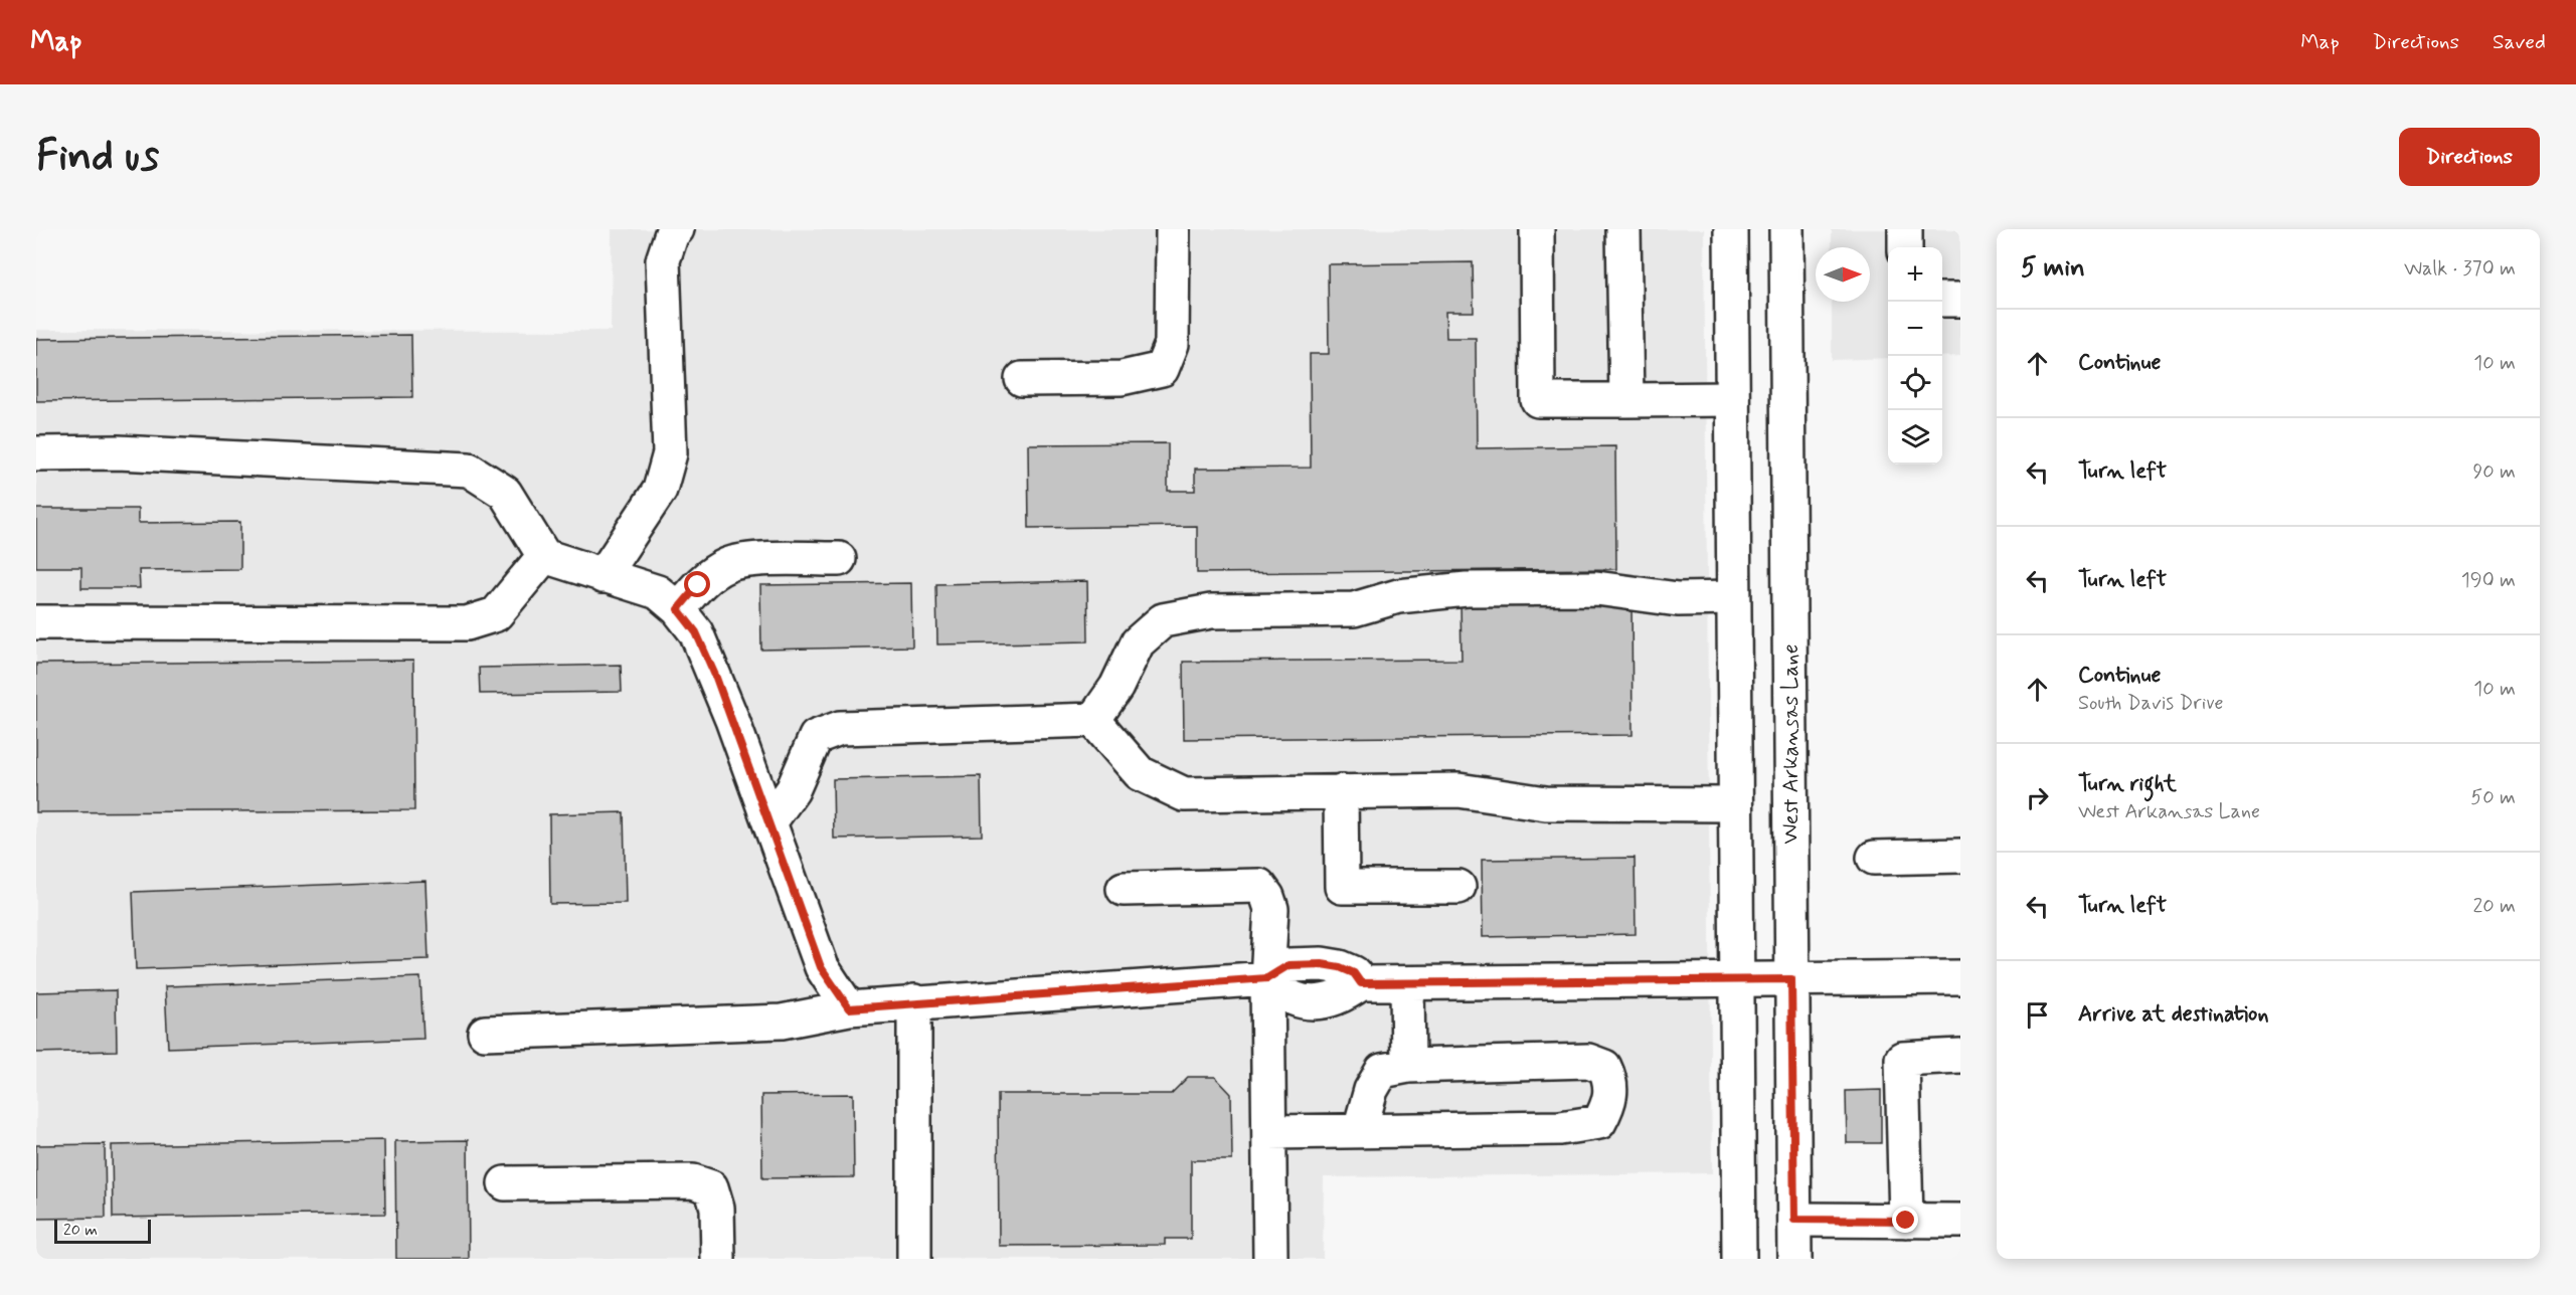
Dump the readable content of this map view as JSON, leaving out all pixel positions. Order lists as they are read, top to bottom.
{
  "streets": {
    "main road": ["West Arkansas Lane"]
  },
  "scale_bar": "20 m",
  "north": "right",
  "page": {
    "header": "Map",
    "nav": ["Map", "Directions", "Saved"],
    "buttons": "Directions",
    "title": "Find us",
    "heading": ["5 min", "Walk · 370 m"],
    "map_buttons": ["+", "−"],
    "list": [
      ["Continue", "10 m"],
      ["Turn left", "90 m"],
      ["Turn left", "190 m"],
      ["Continue", "South Davis Drive", "10 m"],
      ["Turn right", "West Arkansas Lane", "50 m"],
      ["Turn left", "20 m"],
      "Arrive at destination"
    ],
    "scale": "20 m"
  }
}
